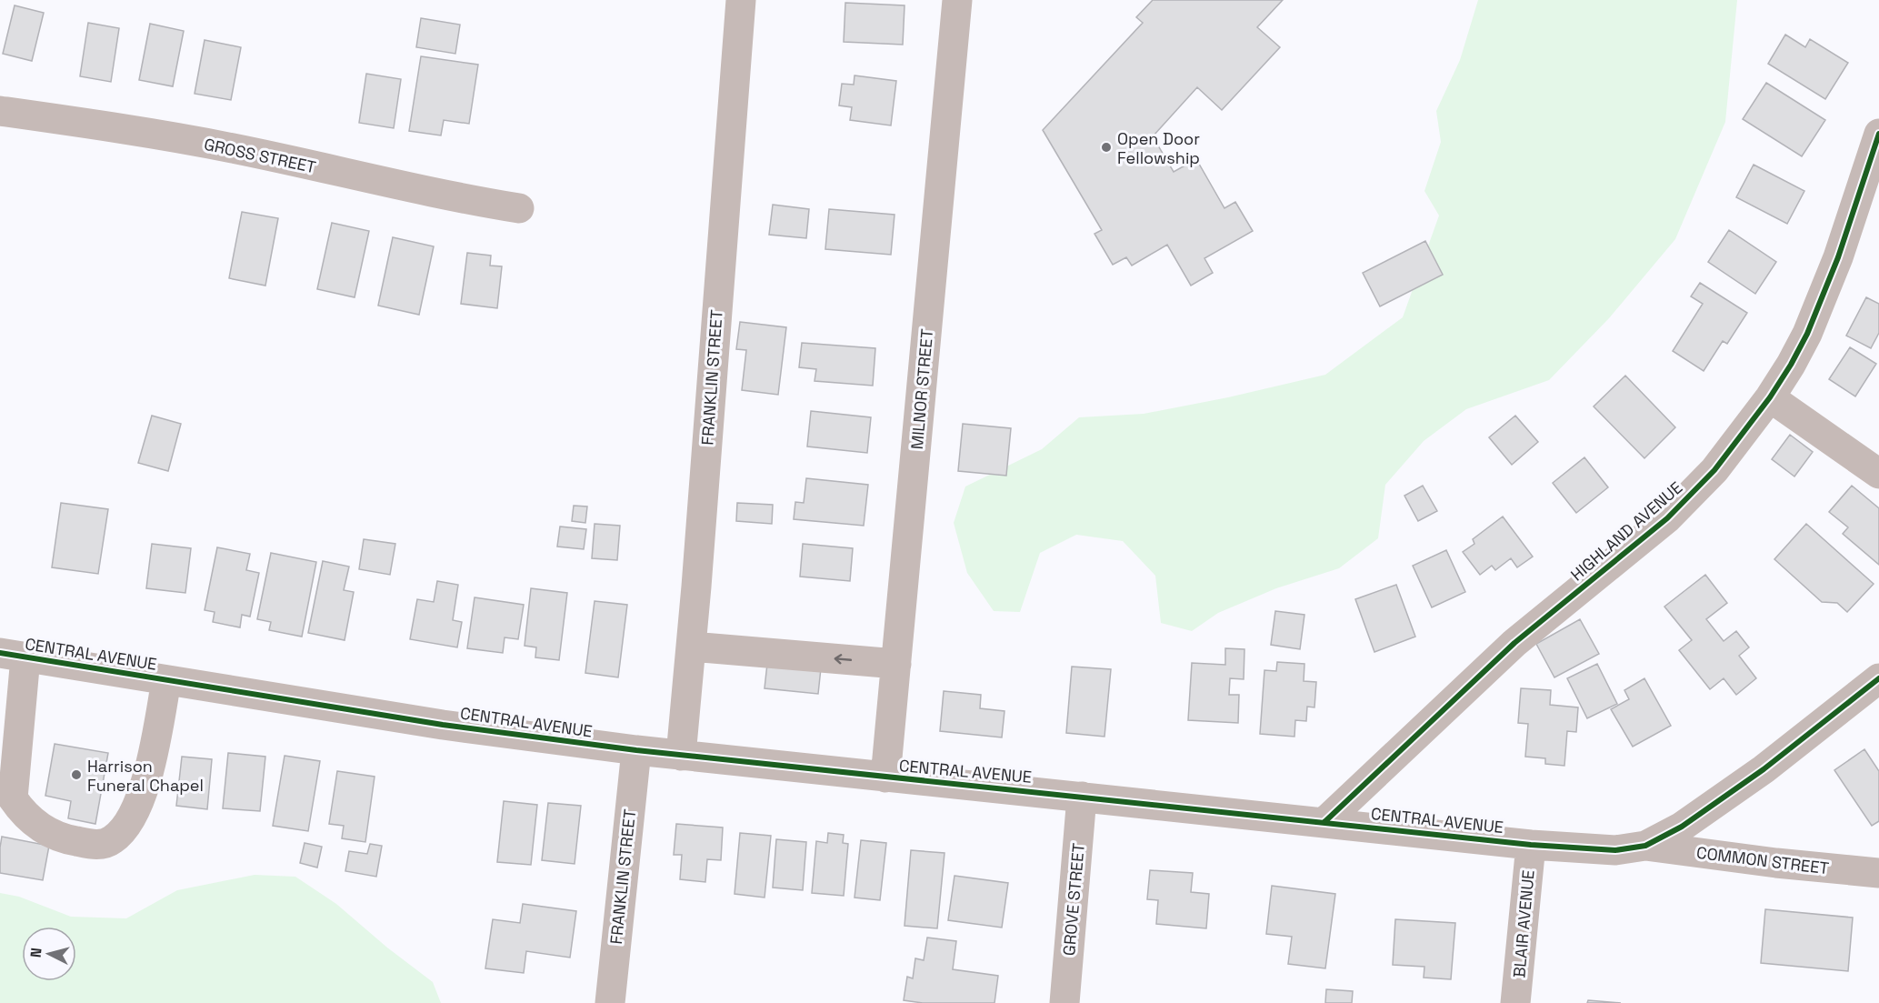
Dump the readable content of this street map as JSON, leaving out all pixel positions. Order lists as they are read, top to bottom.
{
  "streets": {
    "street": [
      "GROSS STREET",
      "FRANKLIN STREET",
      "MILNOR STREET",
      "HIGHLAND AVENUE",
      "CENTRAL AVENUE",
      "COMMON STREET",
      "GROVE STREET",
      "BLAIR AVENUE"
    ]
  },
  "crossings": [
    ["FRANKLIN STREET", "CENTRAL AVENUE"],
    ["MILNOR STREET", "CENTRAL AVENUE"],
    ["HIGHLAND AVENUE", "CENTRAL AVENUE"],
    ["CENTRAL AVENUE", "COMMON STREET"],
    ["CENTRAL AVENUE", "GROVE STREET"],
    ["CENTRAL AVENUE", "BLAIR AVENUE"]
  ],
  "places": ["Open Door Fellowship", "Harrison Funeral Chapel"],
  "north": "left"
}
